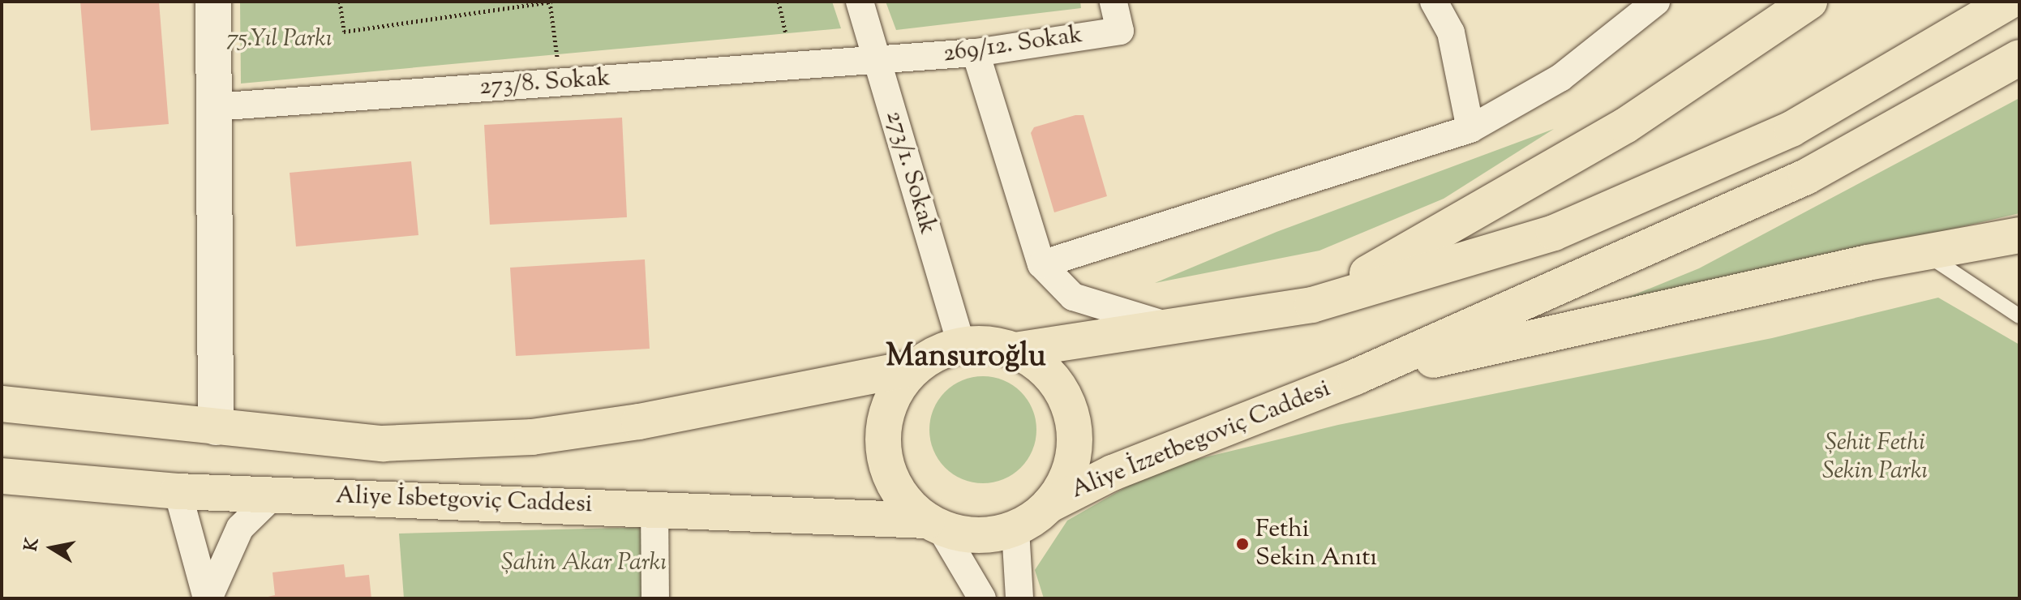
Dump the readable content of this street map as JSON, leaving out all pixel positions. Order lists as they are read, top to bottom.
{
  "streets": {
    "main road": ["Aliye İzzetbegoviç Caddesi", "Aliye İsbetgoviç Caddesi"],
    "street": ["269/12. Sokak", "273/8. Sokak", "273/1. Sokak"]
  },
  "crossings": [
    ["269/12. Sokak", "273/8. Sokak"],
    ["269/12. Sokak", "273/1. Sokak"],
    ["273/8. Sokak", "273/1. Sokak"],
    ["273/1. Sokak", "Aliye İzzetbegoviç Caddesi"],
    ["273/1. Sokak", "Aliye İsbetgoviç Caddesi"],
    ["Aliye İzzetbegoviç Caddesi", "Aliye İsbetgoviç Caddesi"]
  ],
  "districts": ["Mansuroğlu"],
  "parks": ["75.Yıl Parkı", "Şehit Fethi Sekin Parkı", "Şahin Akar Parkı"],
  "places": ["Fethi Sekin Anıtı"],
  "north": "left"
}
